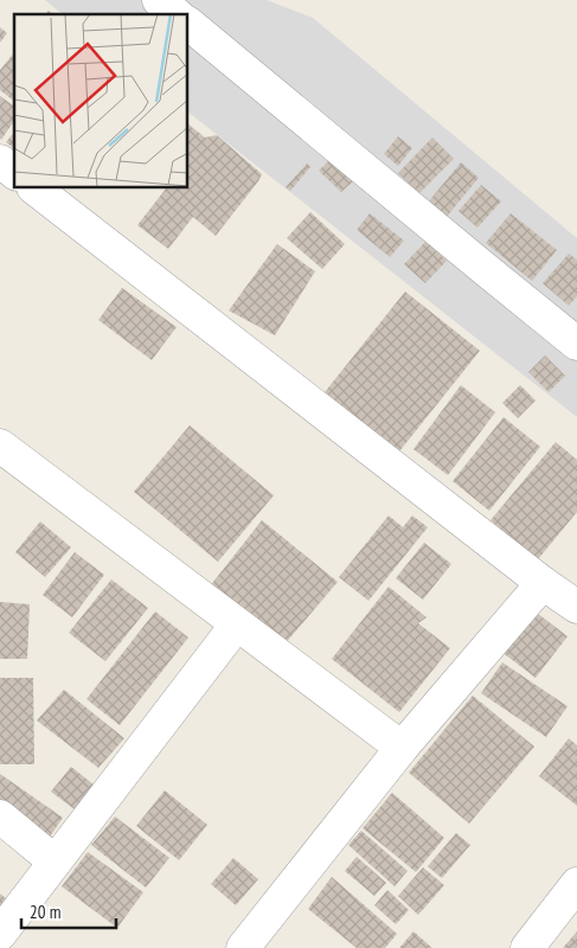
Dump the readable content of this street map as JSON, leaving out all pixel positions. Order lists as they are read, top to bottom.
{
  "scale_bar": "20 m"
}
